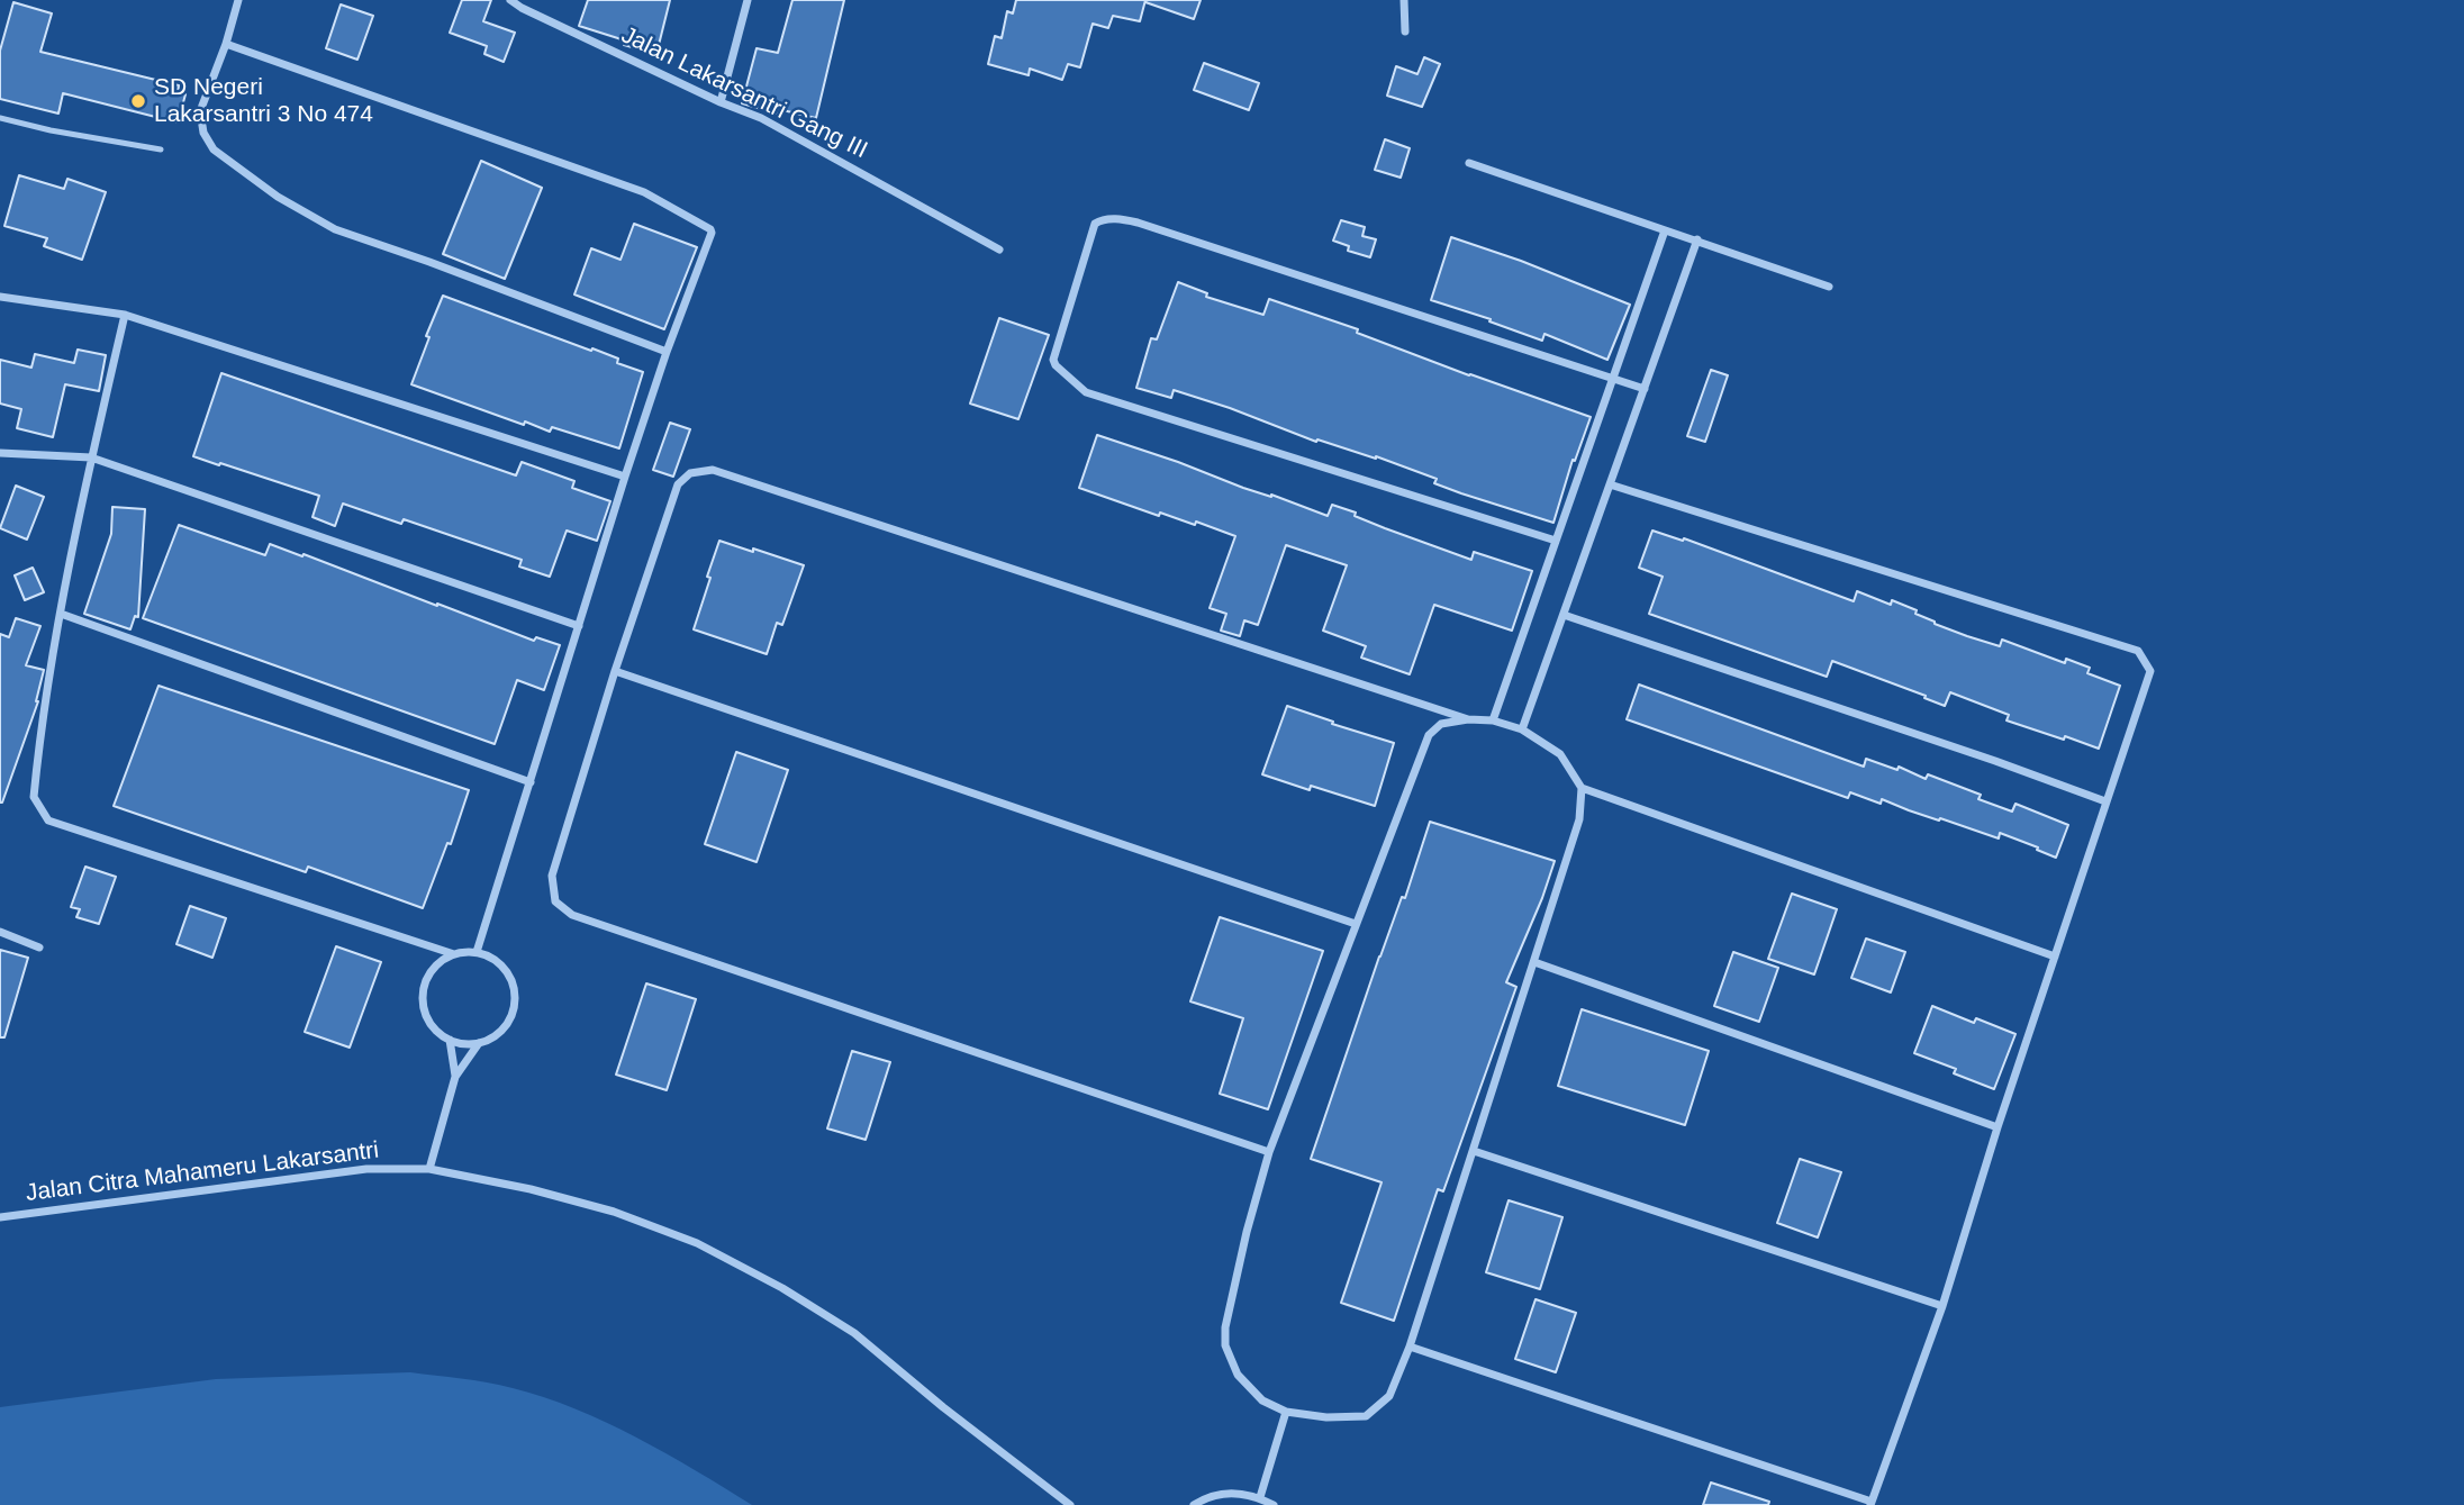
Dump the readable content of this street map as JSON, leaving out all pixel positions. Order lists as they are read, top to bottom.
{
  "streets": {
    "street": ["Jalan Lakarsantri Gang III", "Jalan Citra Mahameru Lakarsantri"]
  },
  "places": ["SD Negeri Lakarsantri 3 No 474"]
}
